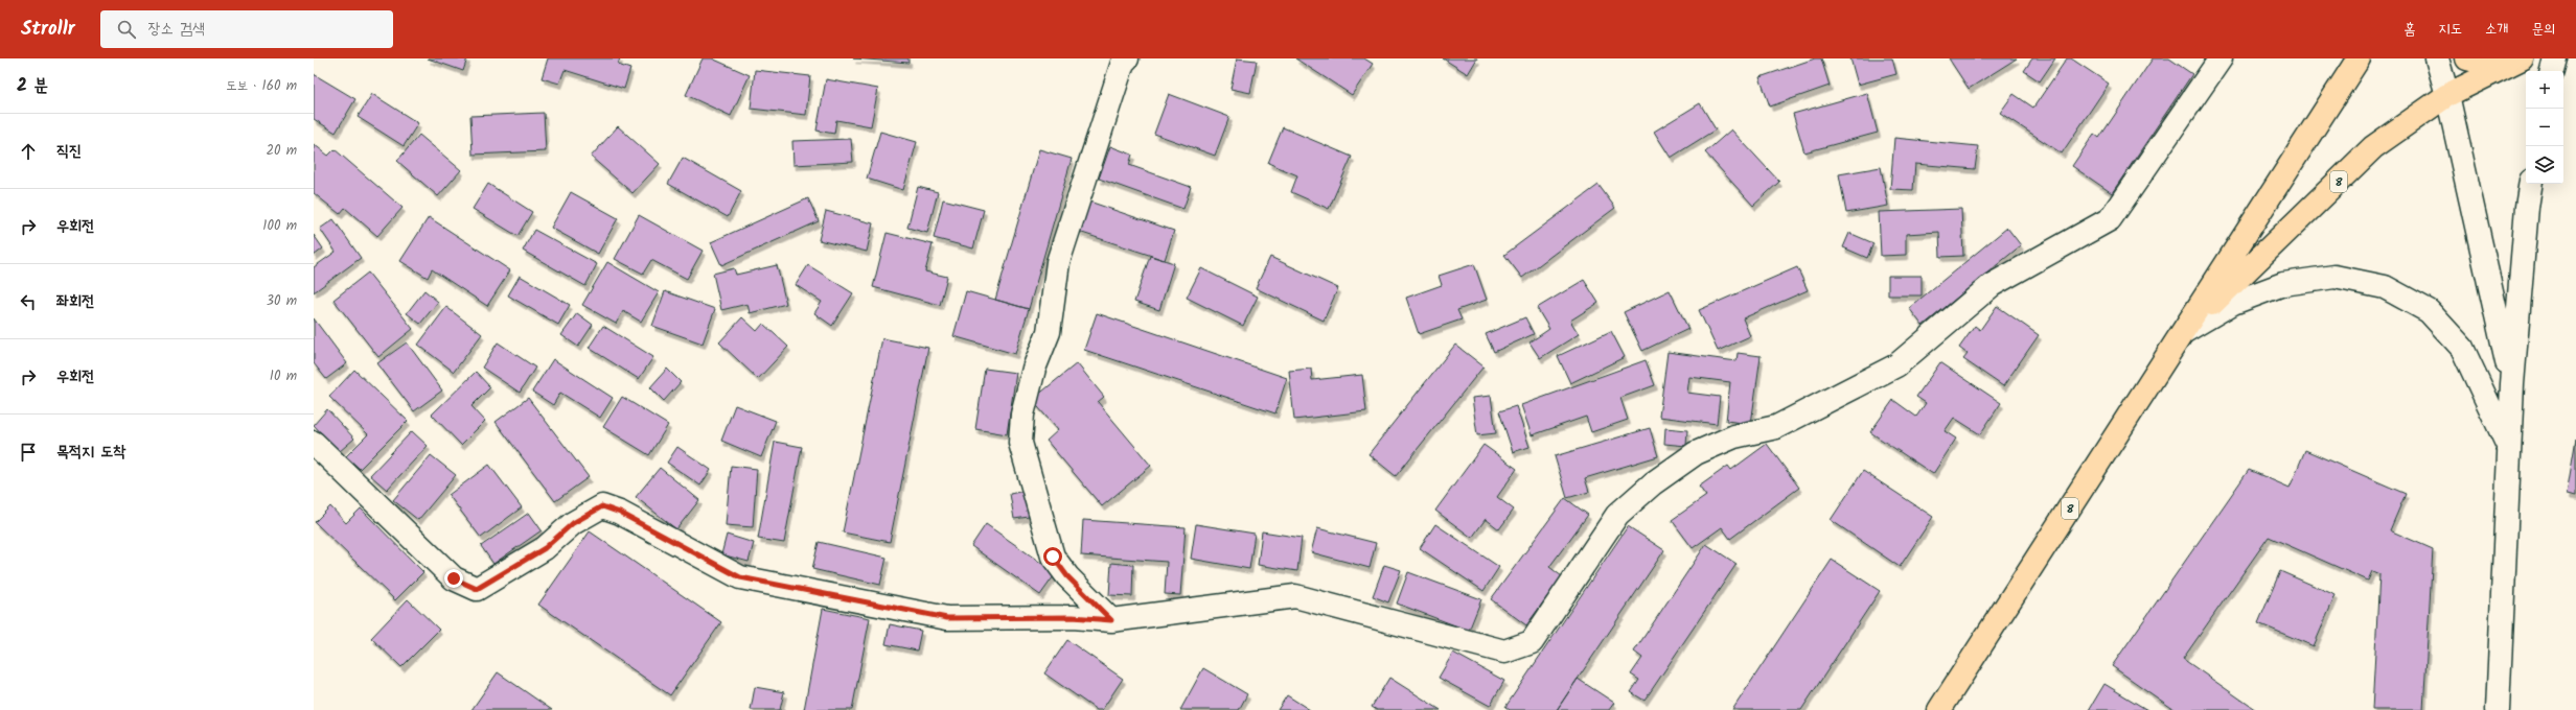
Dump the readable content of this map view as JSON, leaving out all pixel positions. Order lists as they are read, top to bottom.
{
  "streets": {
    "main road": ["8"]
  },
  "page": {
    "header": "Strollr",
    "search": "장소 검색",
    "nav": [
      "홈",
      "지도",
      "소개",
      "문의"
    ],
    "heading": ["2 분", "도보 · 160 m"],
    "map_buttons": ["+", "−"],
    "list": [
      ["직진", "20 m"],
      ["우회전", "100 m"],
      ["좌회전", "30 m"],
      ["우회전", "10 m"],
      "목적지 도착"
    ]
  }
}
